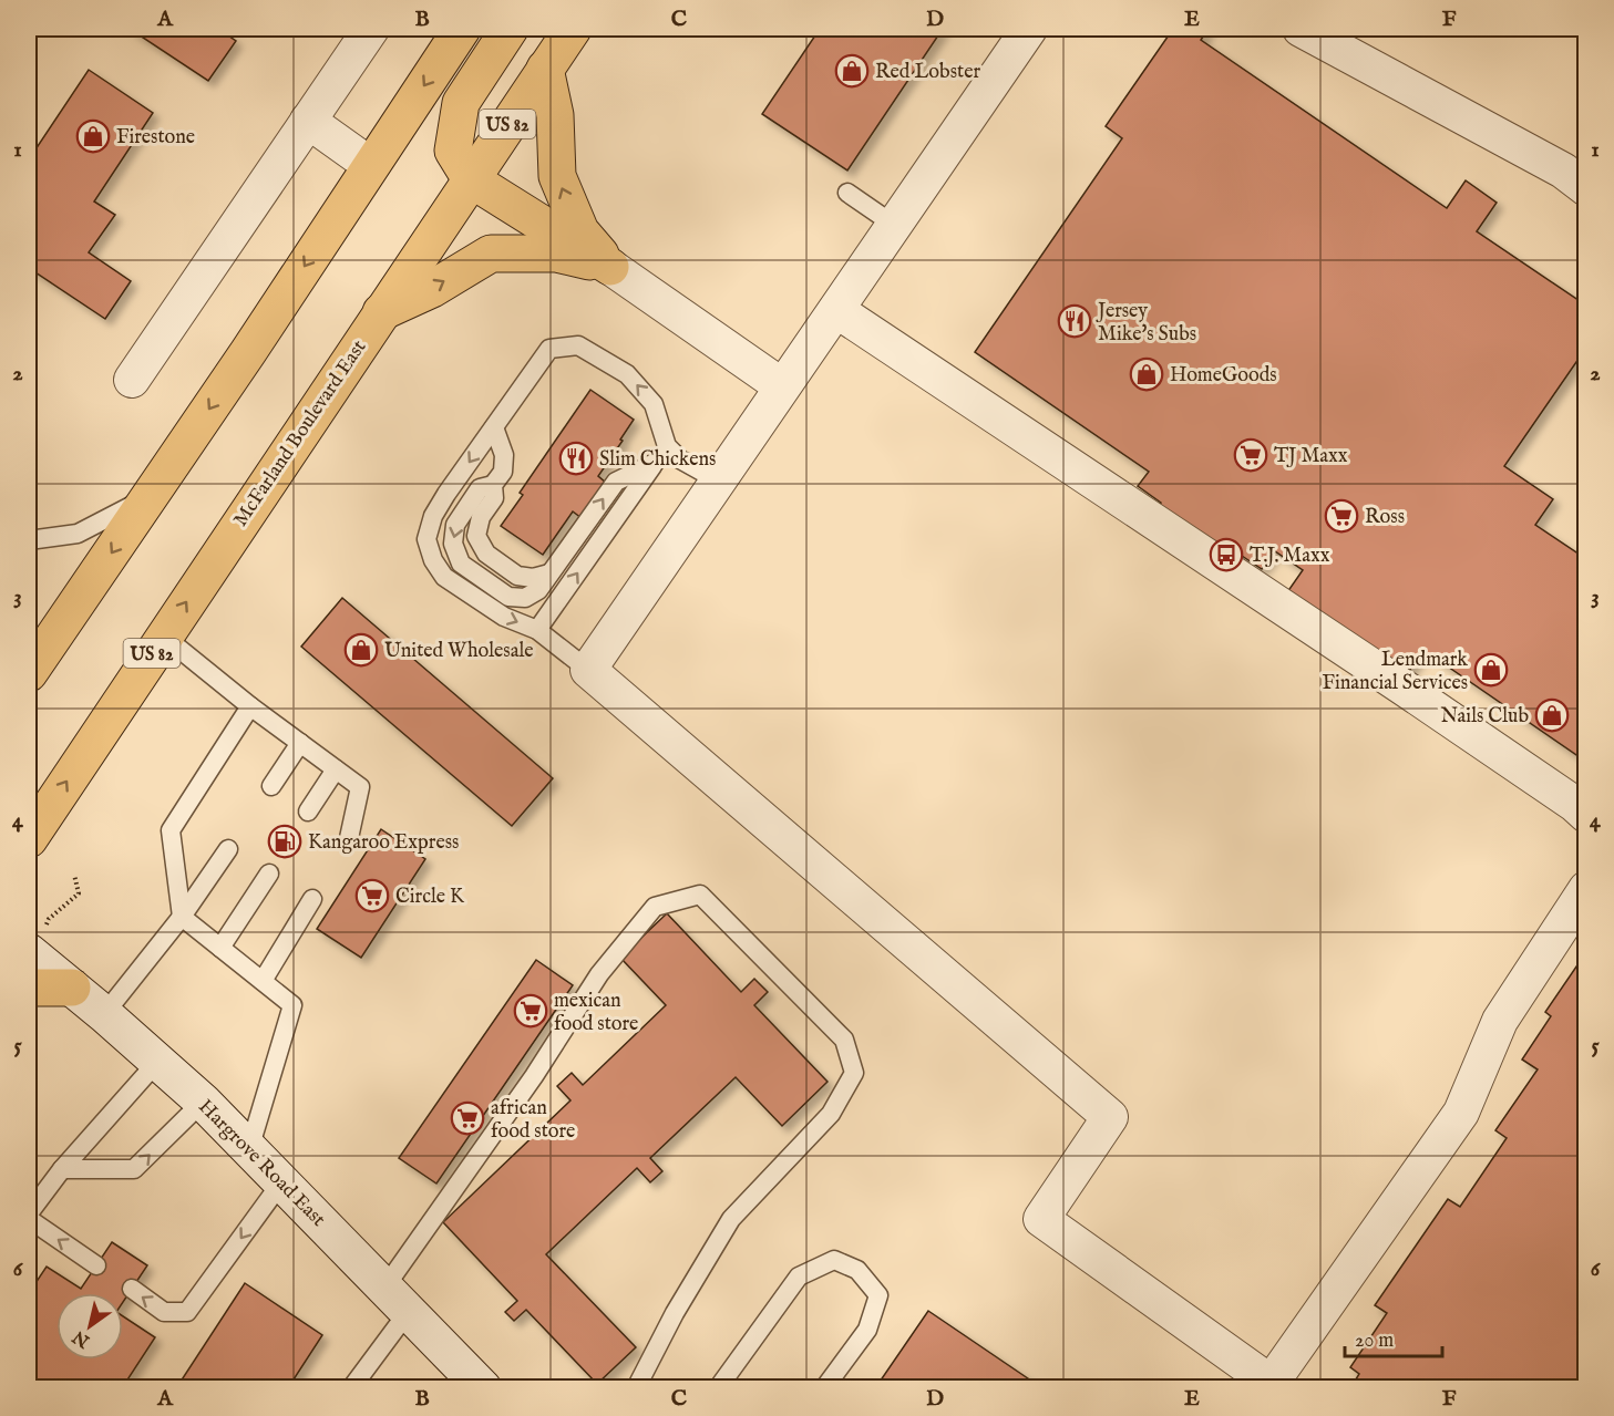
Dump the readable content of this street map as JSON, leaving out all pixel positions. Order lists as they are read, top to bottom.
{
  "streets": {
    "highway": ["US 82", "McFarland Boulevard East"],
    "main road": ["Hargrove Road East"]
  },
  "places": {
    "shop": [
      "Red Lobster",
      "Firestone",
      "HomeGoods",
      "United Wholesale",
      "Lendmark Financial Services",
      "Nails Club"
    ],
    "restaurant": ["Jersey Mike's Subs", "Slim Chickens"],
    "supermarket": [
      "TJ Maxx",
      "Ross",
      "Circle K",
      "mexican food store",
      "african food store"
    ],
    "bus stop": ["T.J. Maxx"],
    "fuel station": ["Kangaroo Express"]
  },
  "scale_bar": "20 m",
  "north": "bottom left",
  "grid": {
    "columns": [
      "A",
      "B",
      "C",
      "D",
      "E",
      "F"
    ],
    "rows": [
      "1",
      "2",
      "3",
      "4",
      "5",
      "6"
    ]
  }
}
